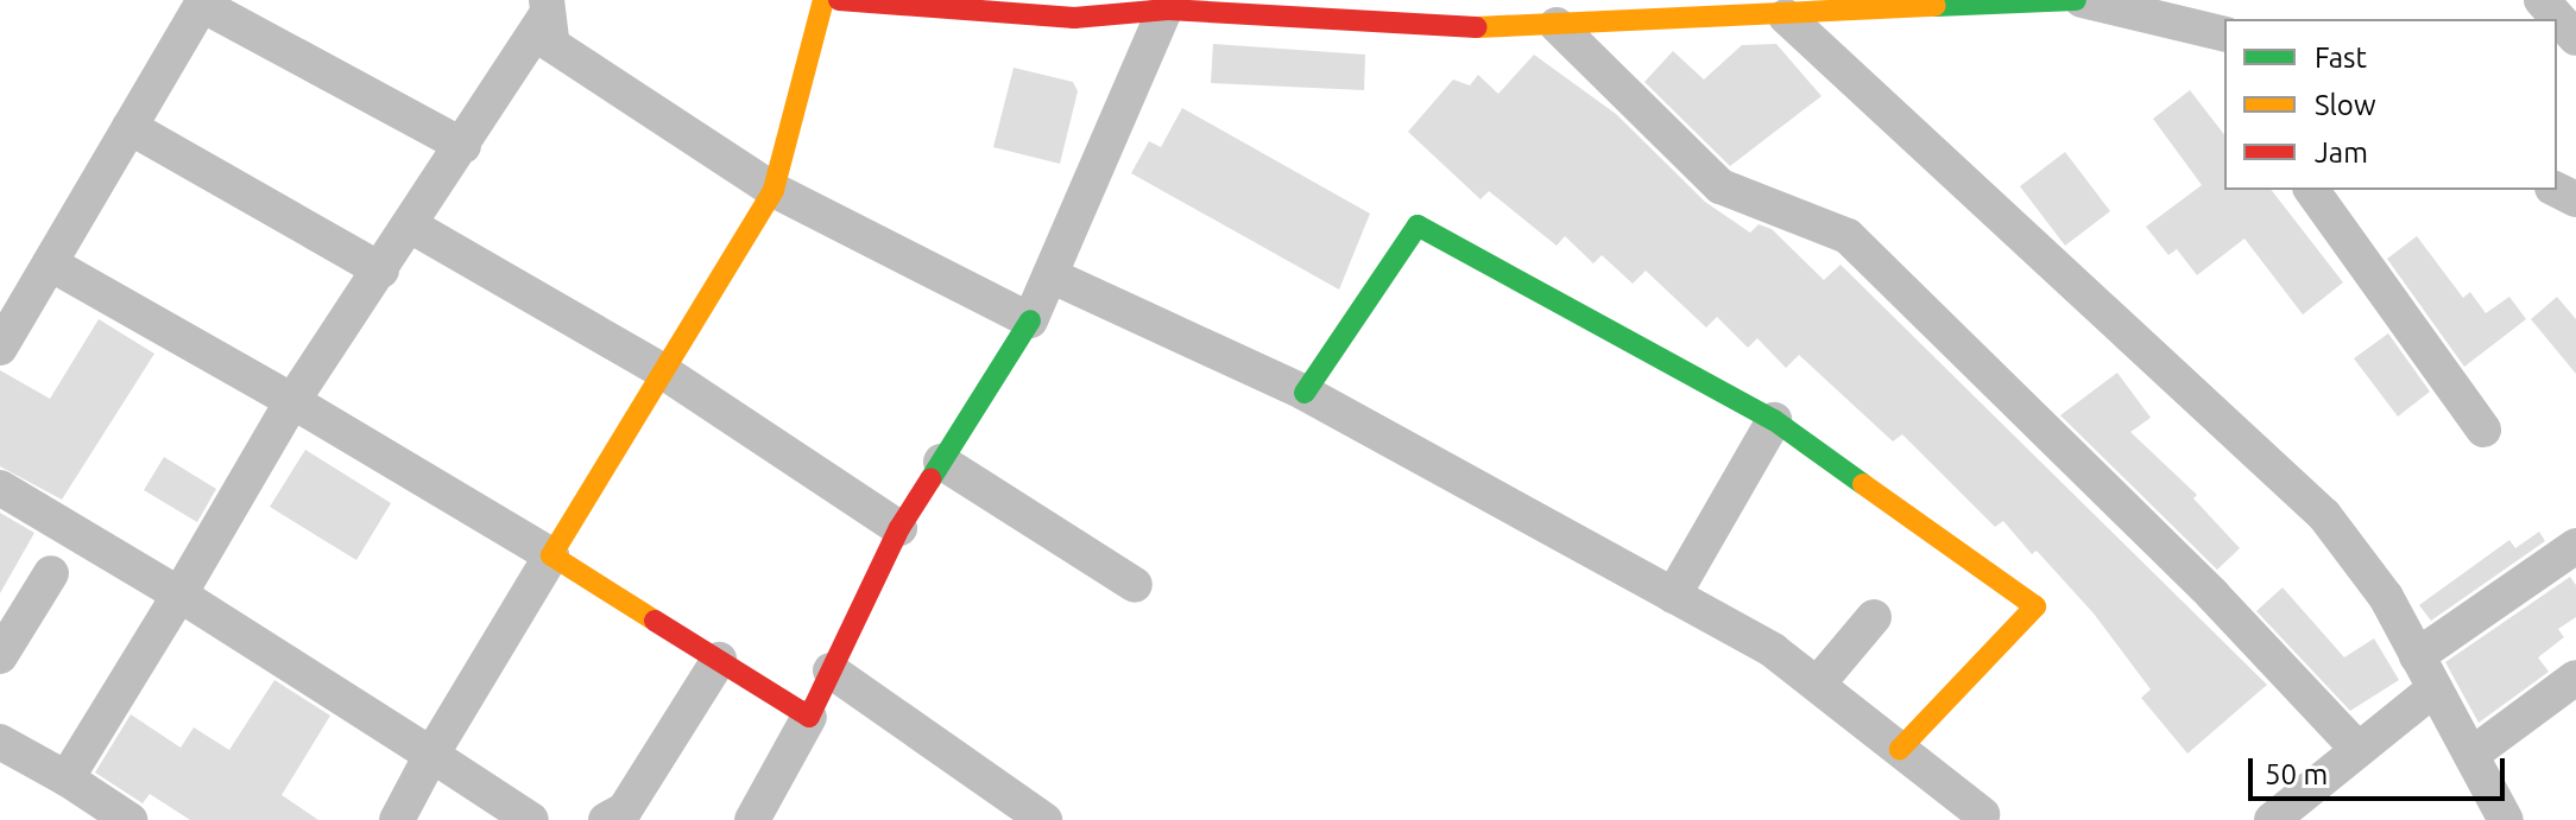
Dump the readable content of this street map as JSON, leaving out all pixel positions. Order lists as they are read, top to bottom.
{
  "legend": ["Fast", "Slow", "Jam"],
  "scale_bar": "50 m"
}
